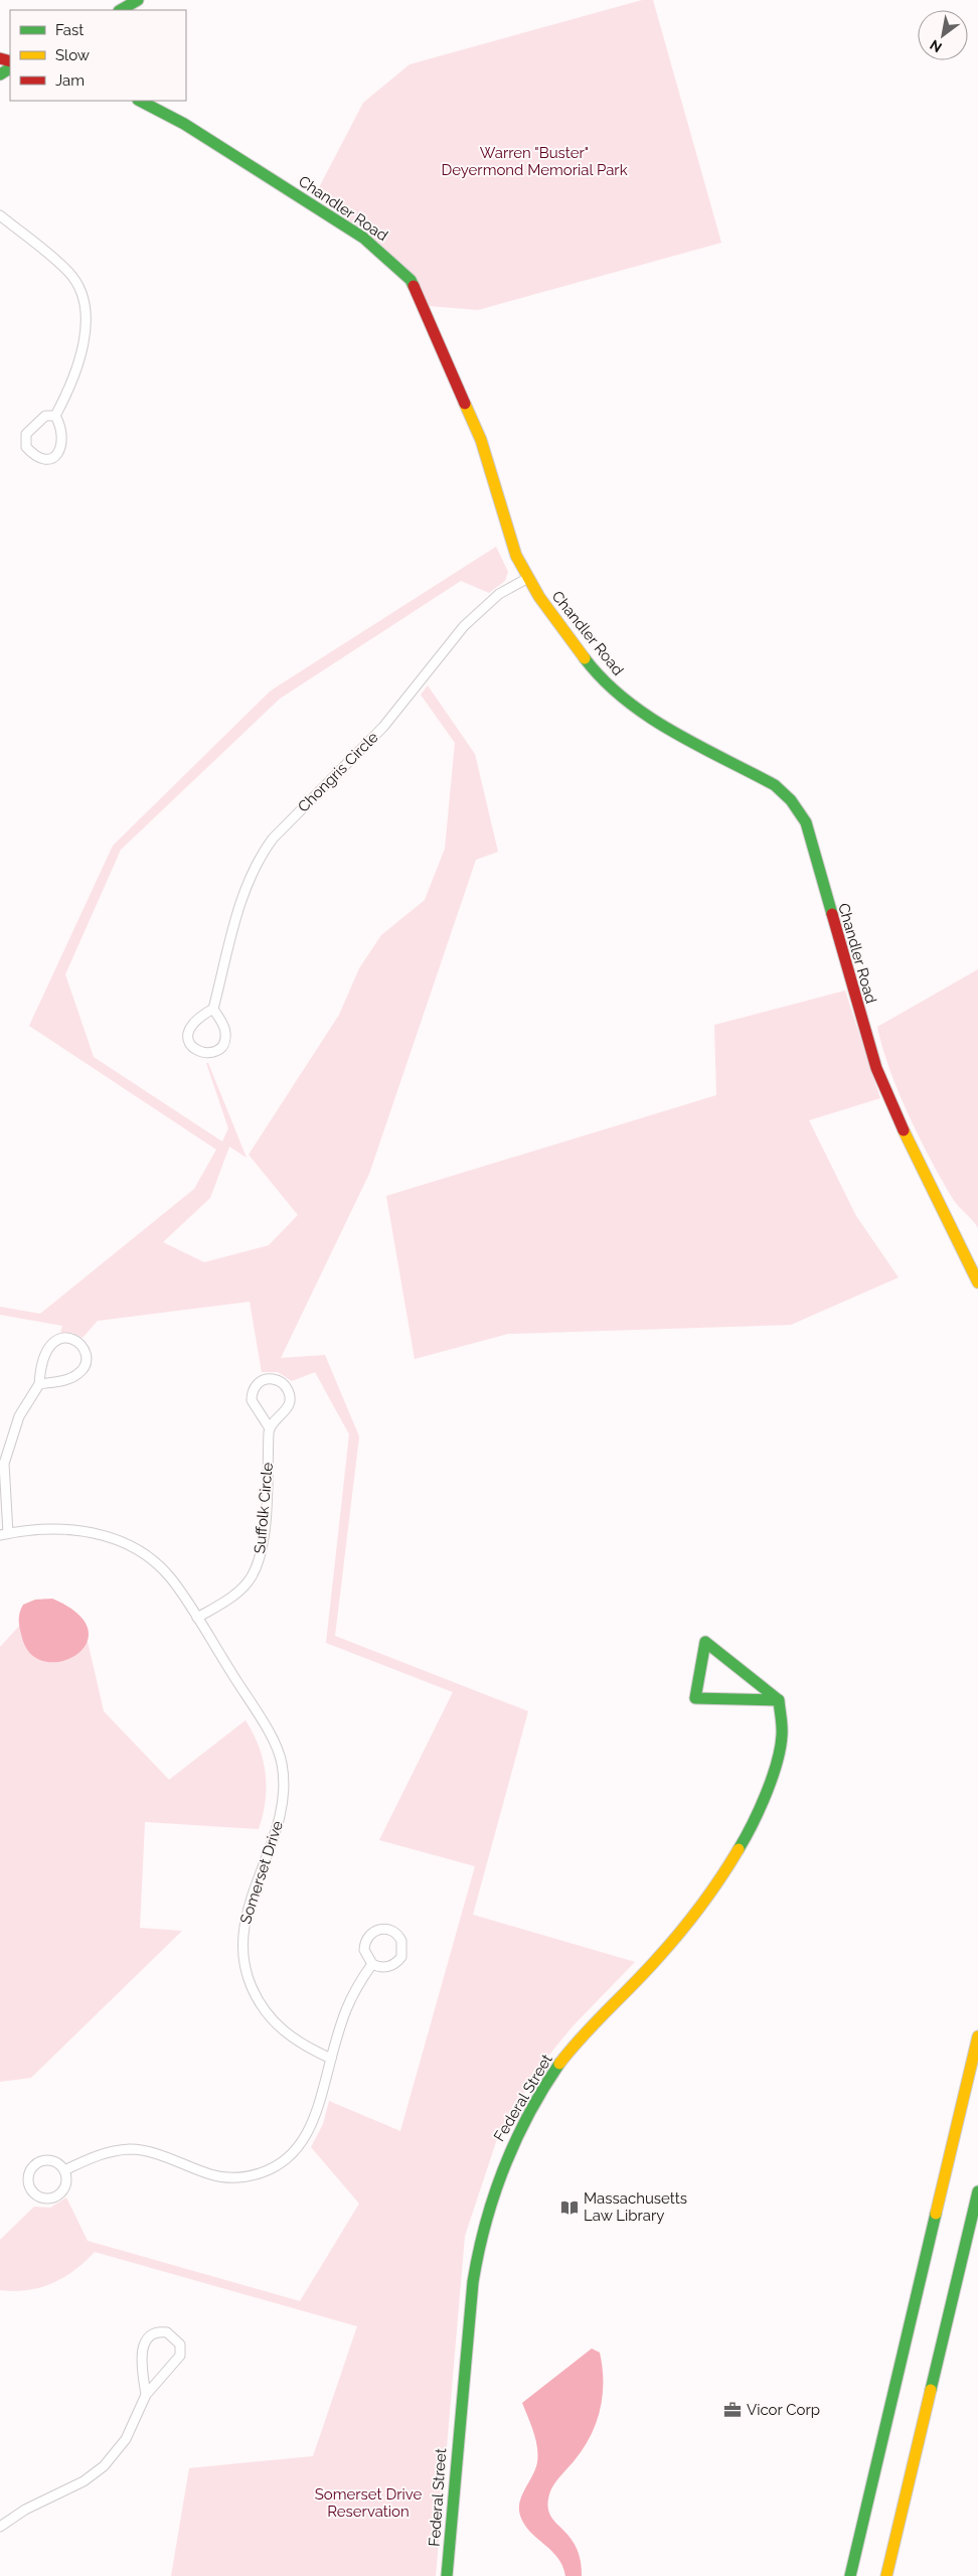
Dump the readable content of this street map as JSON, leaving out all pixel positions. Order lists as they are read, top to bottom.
{
  "streets": {
    "main road": ["Chandler Road", "Federal Street"],
    "street": ["Chongris Circle", "Suffolk Circle", "Somerset Drive"]
  },
  "crossings": [
    ["Chandler Road", "Chongris Circle"],
    ["Suffolk Circle", "Somerset Drive"]
  ],
  "parks": ["Warren \"Buster\" Deyermond Memorial Park", "Somerset Drive Reservation"],
  "places": {
    "library": ["Massachusetts Law Library"],
    "office": ["Vicor Corp"]
  },
  "legend": ["Fast", "Slow", "Jam"],
  "north": "bottom left"
}
